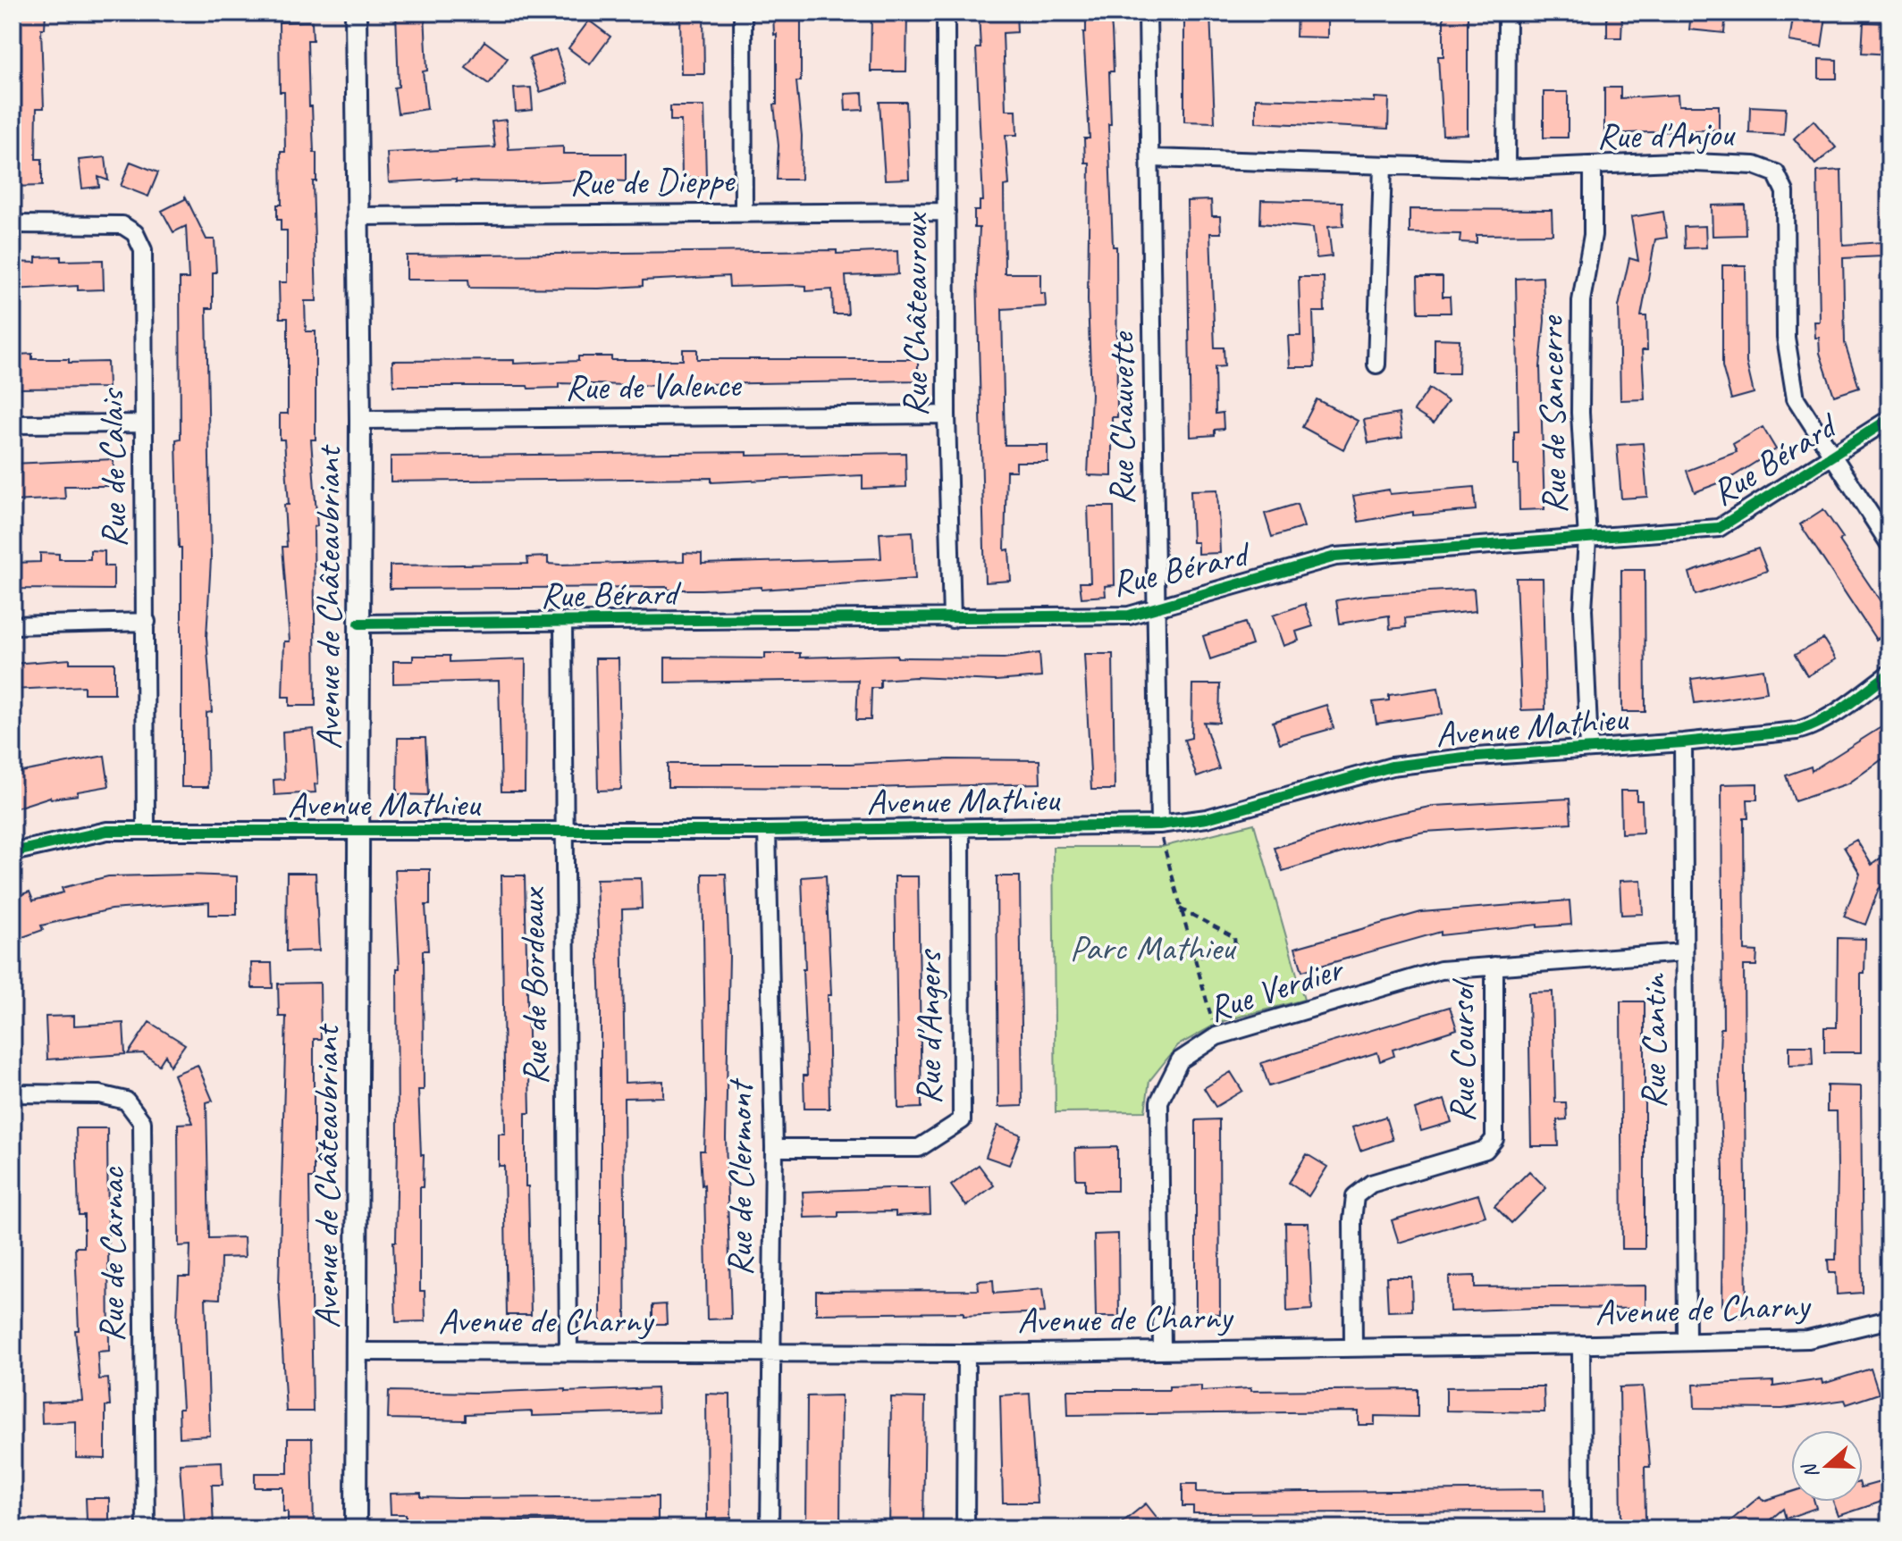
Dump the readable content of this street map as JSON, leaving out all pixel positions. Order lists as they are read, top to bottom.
{
  "streets": {
    "street": [
      "Rue d'Anjou",
      "Rue de Dieppe",
      "Rue Châteauroux",
      "Rue de Valence",
      "Rue de Sancerre",
      "Rue Chauvette",
      "Rue Bérard",
      "Rue de Calais",
      "Avenue de Châteaubriant",
      "Avenue Mathieu",
      "Rue de Bordeaux",
      "Rue Verdier",
      "Rue d'Angers",
      "Rue Cantin",
      "Rue Coursol",
      "Rue de Clermont",
      "Rue de Carnac",
      "Avenue de Charny"
    ]
  },
  "crossings": [
    ["Rue d'Anjou", "Rue de Sancerre"],
    ["Rue d'Anjou", "Rue Chauvette"],
    ["Rue d'Anjou", "Rue Bérard"],
    ["Rue de Dieppe", "Rue Châteauroux"],
    ["Rue de Dieppe", "Avenue de Châteaubriant"],
    ["Rue Châteauroux", "Rue de Valence"],
    ["Rue Châteauroux", "Rue Bérard"],
    ["Rue de Valence", "Avenue de Châteaubriant"],
    ["Rue de Sancerre", "Rue Bérard"],
    ["Rue de Sancerre", "Avenue Mathieu"],
    ["Rue Chauvette", "Rue Bérard"],
    ["Rue Chauvette", "Avenue Mathieu"],
    ["Rue Bérard", "Avenue de Châteaubriant"],
    ["Rue Bérard", "Rue de Bordeaux"],
    ["Rue de Calais", "Avenue Mathieu"],
    ["Avenue de Châteaubriant", "Avenue Mathieu"],
    ["Avenue de Châteaubriant", "Avenue de Charny"],
    ["Avenue Mathieu", "Rue de Bordeaux"],
    ["Avenue Mathieu", "Rue d'Angers"],
    ["Avenue Mathieu", "Rue Cantin"],
    ["Avenue Mathieu", "Rue de Clermont"],
    ["Rue de Bordeaux", "Avenue de Charny"],
    ["Rue Verdier", "Rue Cantin"],
    ["Rue Verdier", "Rue Coursol"],
    ["Rue Verdier", "Avenue de Charny"],
    ["Rue d'Angers", "Rue de Clermont"],
    ["Rue Cantin", "Avenue de Charny"],
    ["Rue Coursol", "Avenue de Charny"],
    ["Rue de Clermont", "Avenue de Charny"]
  ],
  "parks": ["Parc Mathieu"],
  "north": "left"
}
